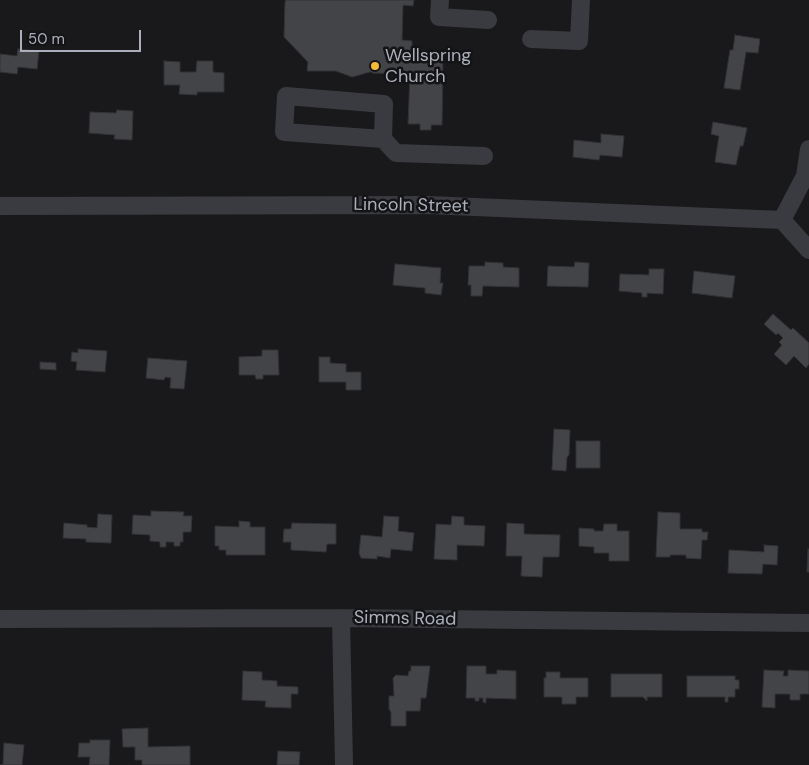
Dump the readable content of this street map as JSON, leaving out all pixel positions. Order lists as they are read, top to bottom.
{
  "streets": {
    "street": ["Lincoln Street", "Simms Road"]
  },
  "places": ["Wellspring Church"],
  "scale_bar": "50 m"
}
